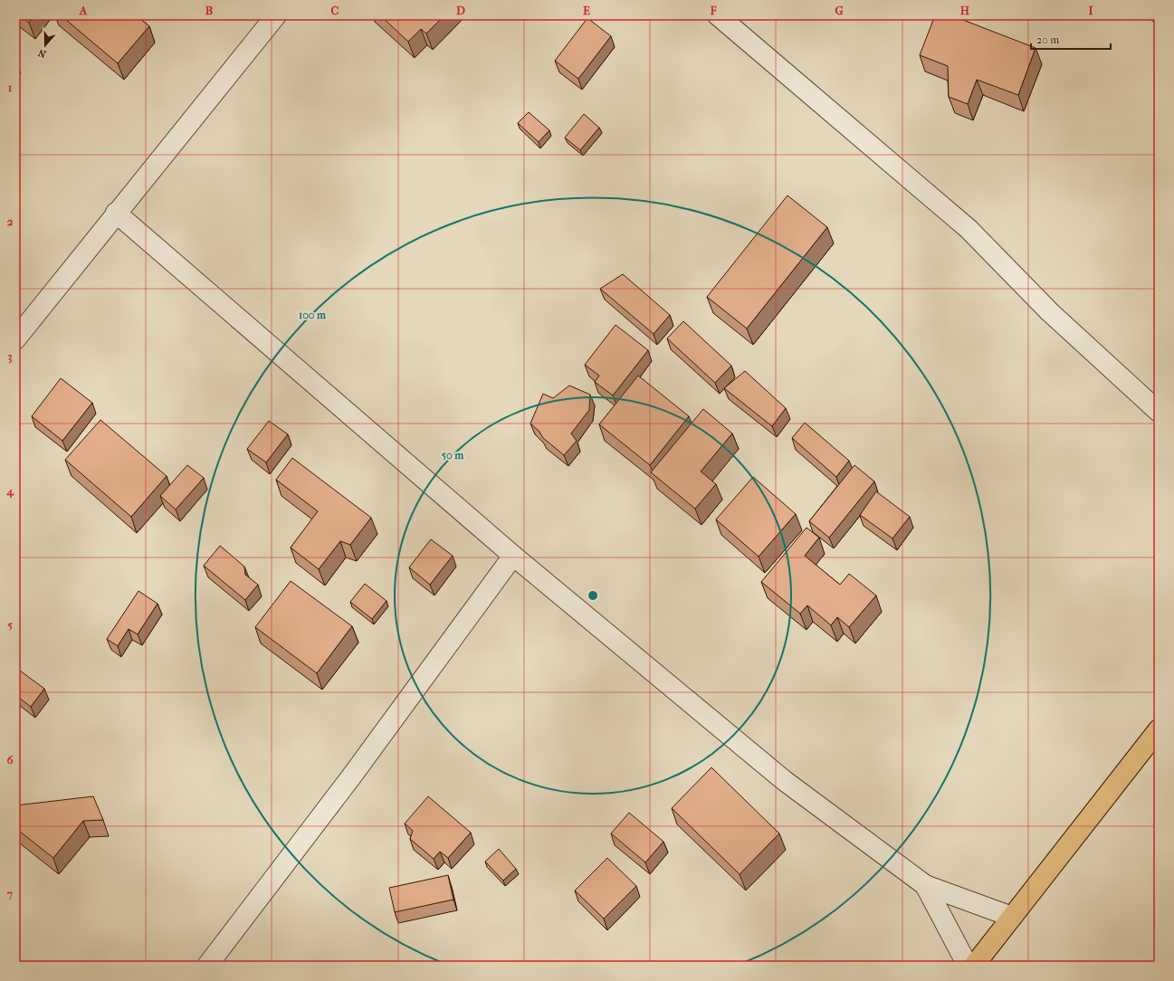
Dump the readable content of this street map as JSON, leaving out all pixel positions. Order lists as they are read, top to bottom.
{
  "scale_bar": "20 m",
  "north": "bottom",
  "grid": {
    "columns": [
      "A",
      "B",
      "C",
      "D",
      "E",
      "F",
      "G",
      "H",
      "I"
    ],
    "rows": [
      "1",
      "2",
      "3",
      "4",
      "5",
      "6",
      "7"
    ]
  },
  "rings": ["100 m", "50 m"]
}
